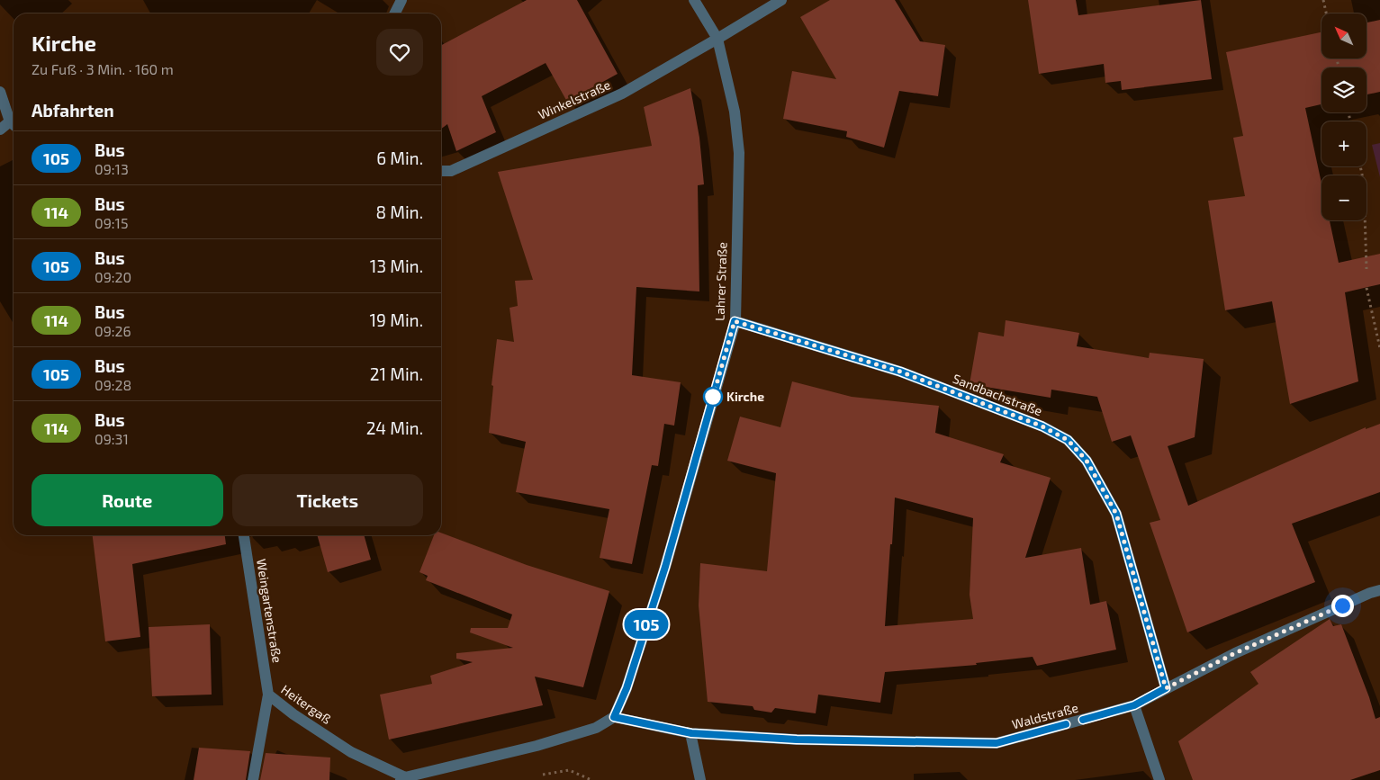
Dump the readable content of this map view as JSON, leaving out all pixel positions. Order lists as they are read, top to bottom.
{
  "streets": {
    "street": [
      "Winkelstraße",
      "Lahrer Straße",
      "Sandbachstraße",
      "Weingartenstraße",
      "Heitergaß",
      "Waldstraße"
    ]
  },
  "crossings": [
    ["Winkelstraße", "Lahrer Straße"],
    ["Lahrer Straße", "Sandbachstraße"],
    ["Lahrer Straße", "Heitergaß"],
    ["Lahrer Straße", "Waldstraße"],
    ["Sandbachstraße", "Waldstraße"],
    ["Weingartenstraße", "Heitergaß"],
    ["Heitergaß", "Waldstraße"]
  ],
  "places": ["Kirche"],
  "lines": ["bus line 105"],
  "north": "top left",
  "page": {
    "on_map": "105",
    "map_buttons": ["+", "−"],
    "heading": [
      ["Kirche", "Zu Fuß · 3 Min. · 160 m"],
      "Abfahrten"
    ],
    "list": [
      {
        "mark": "105",
        "name": "Bus",
        "note": "09:13",
        "value": "6 Min."
      },
      {
        "mark": "114",
        "name": "Bus",
        "note": "09:15",
        "value": "8 Min."
      },
      {
        "mark": "105",
        "name": "Bus",
        "note": "09:20",
        "value": "13 Min."
      },
      {
        "mark": "114",
        "name": "Bus",
        "note": "09:26",
        "value": "19 Min."
      },
      {
        "mark": "105",
        "name": "Bus",
        "note": "09:28",
        "value": "21 Min."
      },
      {
        "mark": "114",
        "name": "Bus",
        "note": "09:31",
        "value": "24 Min."
      }
    ],
    "buttons": ["Route", "Tickets"]
  }
}
